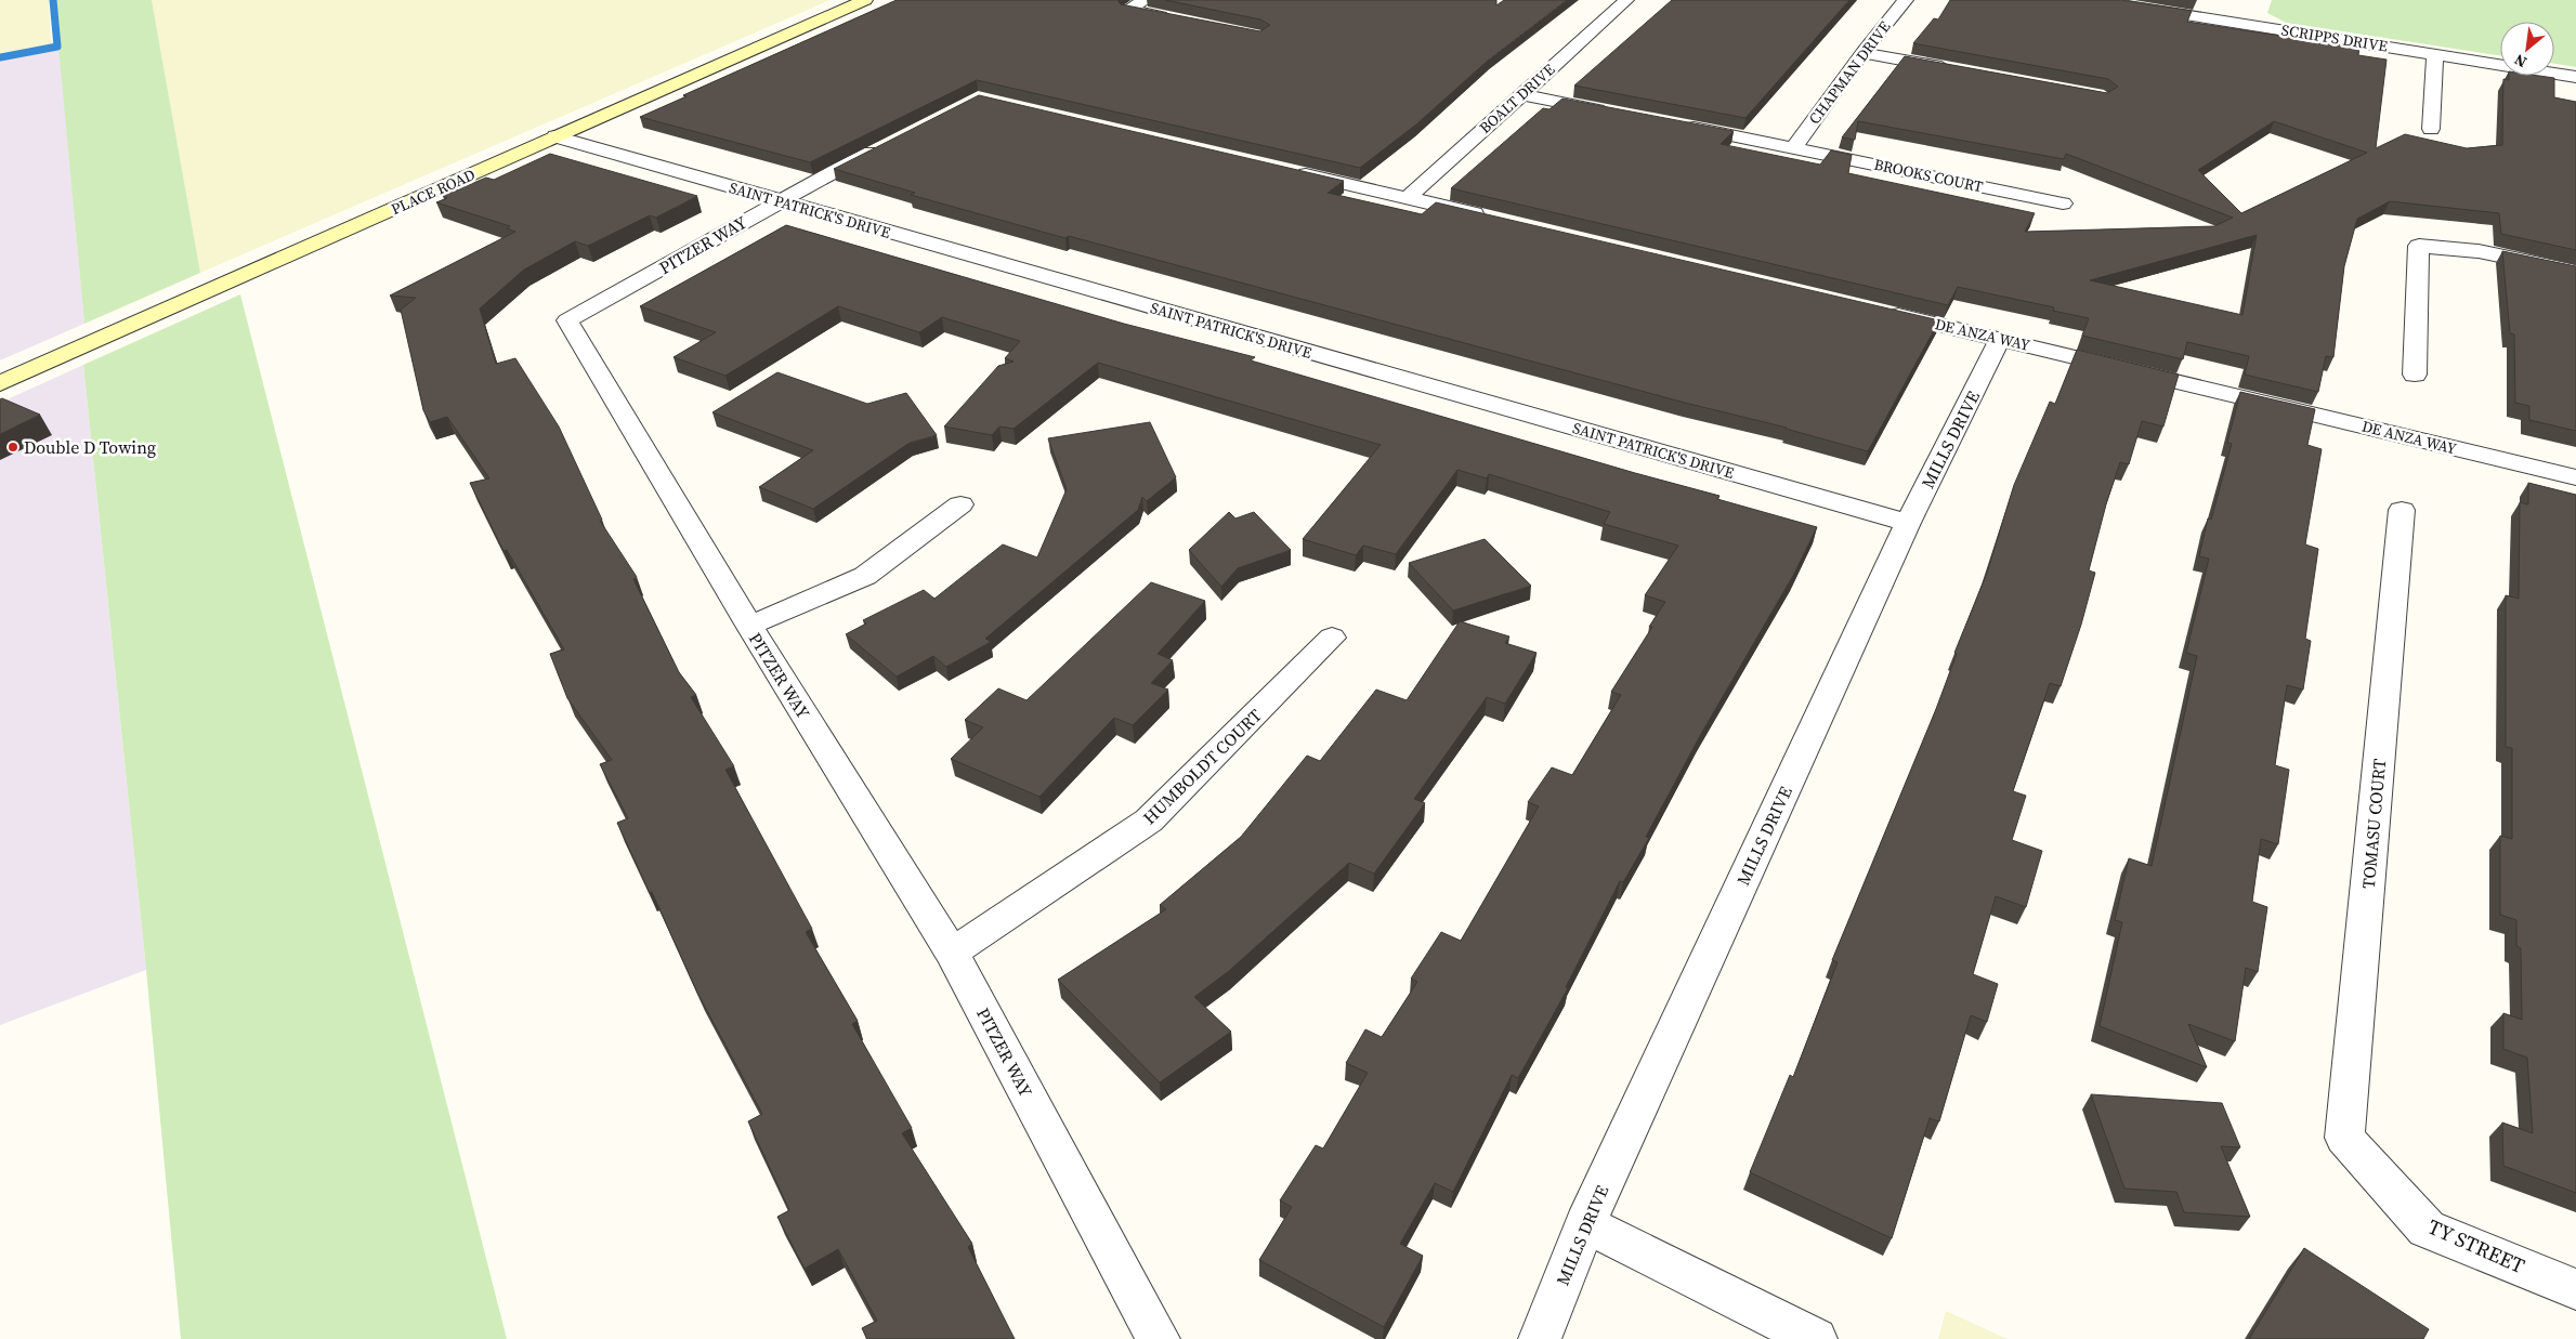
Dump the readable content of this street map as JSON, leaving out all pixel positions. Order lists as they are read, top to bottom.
{
  "streets": {
    "street": [
      "SCRIPPS DRIVE",
      "CHAPMAN DRIVE",
      "BOALT DRIVE",
      "BROOKS COURT",
      "PLACE ROAD",
      "SAINT PATRICK'S DRIVE",
      "PITZER WAY",
      "DE ANZA WAY",
      "MILLS DRIVE",
      "HUMBOLDT COURT",
      "TOMASU COURT",
      "TY STREET"
    ]
  },
  "crossings": [
    ["CHAPMAN DRIVE", "BROOKS COURT"],
    ["PLACE ROAD", "SAINT PATRICK'S DRIVE"],
    ["SAINT PATRICK'S DRIVE", "PITZER WAY"],
    ["SAINT PATRICK'S DRIVE", "MILLS DRIVE"],
    ["PITZER WAY", "HUMBOLDT COURT"],
    ["DE ANZA WAY", "MILLS DRIVE"],
    ["TOMASU COURT", "TY STREET"]
  ],
  "places": ["Double D Towing"],
  "north": "bottom left"
}
